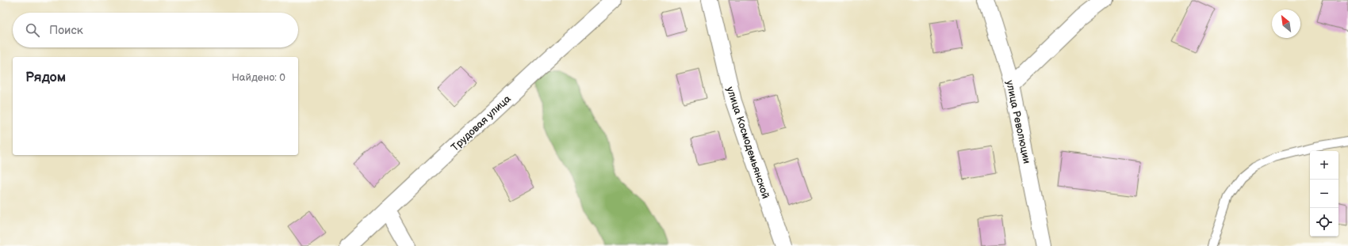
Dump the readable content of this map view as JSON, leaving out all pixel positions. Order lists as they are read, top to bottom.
{
  "streets": {
    "street": ["улица Революции", "Трудовая улица", "улица Космодемьянской"]
  },
  "north": "top left",
  "page": {
    "search": "Поиск",
    "heading": ["Рядом", "Найдено: 0"],
    "map_buttons": ["+", "−"]
  }
}
